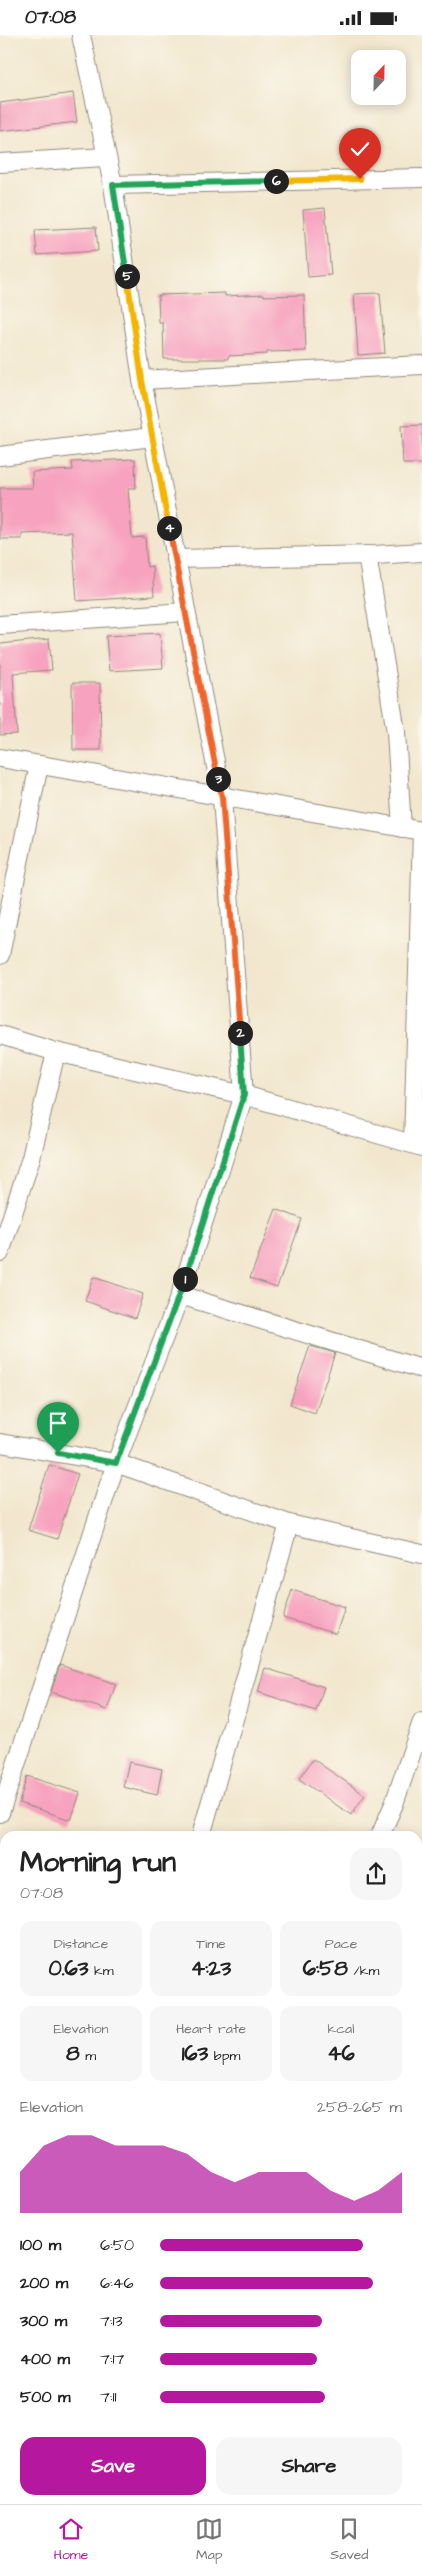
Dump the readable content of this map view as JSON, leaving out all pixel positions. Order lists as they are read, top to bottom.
{
  "north": "top",
  "page": {
    "status": "07:08",
    "pins": [
      "6",
      "5",
      "4",
      "3",
      "2",
      "1"
    ],
    "heading": ["Morning run", "07:08"],
    "stats": [
      ["Distance", "0.63 km"],
      ["Time", "4:23"],
      ["Pace", "6:58 /km"],
      ["Elevation", "8 m"],
      ["Heart rate", "163 bpm"],
      ["kcal", "46"]
    ],
    "chart": ["Elevation", "258–265 m"],
    "list": [
      {
        "name": "100 m",
        "note": "6:50"
      },
      {
        "name": "200 m",
        "note": "6:46"
      },
      {
        "name": "300 m",
        "note": "7:13"
      },
      {
        "name": "400 m",
        "note": "7:17"
      },
      {
        "name": "500 m",
        "note": "7:11"
      }
    ],
    "buttons": ["Save", "Share"],
    "tabs": ["Home", "Map", "Saved"]
  }
}
